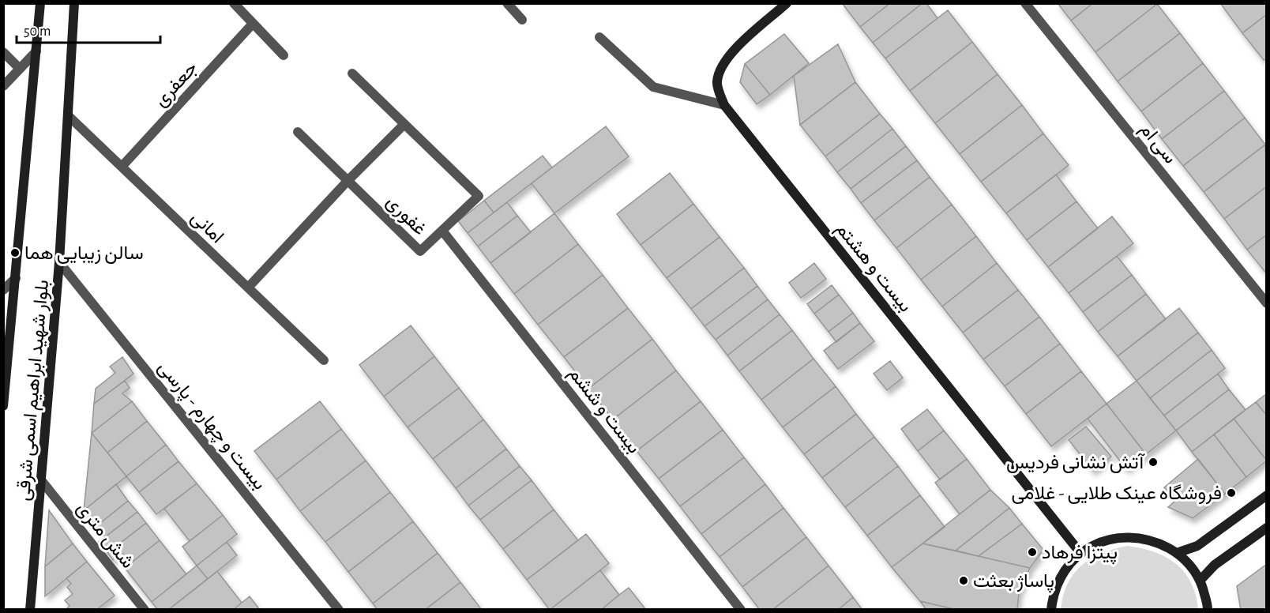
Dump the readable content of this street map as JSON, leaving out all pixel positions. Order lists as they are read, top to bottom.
{
  "streets": {
    "main road": ["بیست و هشتم", "بلوار شهید ابراهیم اسمی شرقی"],
    "street": [
      "جعفری",
      "سی ام",
      "غفوری",
      "امانی",
      "بیست و ششم",
      "بیست و چهارم - پارسی",
      "شش متری"
    ]
  },
  "crossings": [
    ["جعفری", "امانی"],
    ["غفوری", "بیست و ششم"],
    ["امانی", "بلوار شهید ابراهیم اسمی شرقی"],
    ["بلوار شهید ابراهیم اسمی شرقی", "بیست و چهارم - پارسی"],
    ["بلوار شهید ابراهیم اسمی شرقی", "شش متری"]
  ],
  "places": [
    "سالن زیبایی هما",
    "آتش نشانی فردیس",
    "فروشگاه عینک طلایی - غلامی",
    "پیتزا فرهاد",
    "پاساژ بعثت"
  ],
  "scale_bar": "50 m"
}
